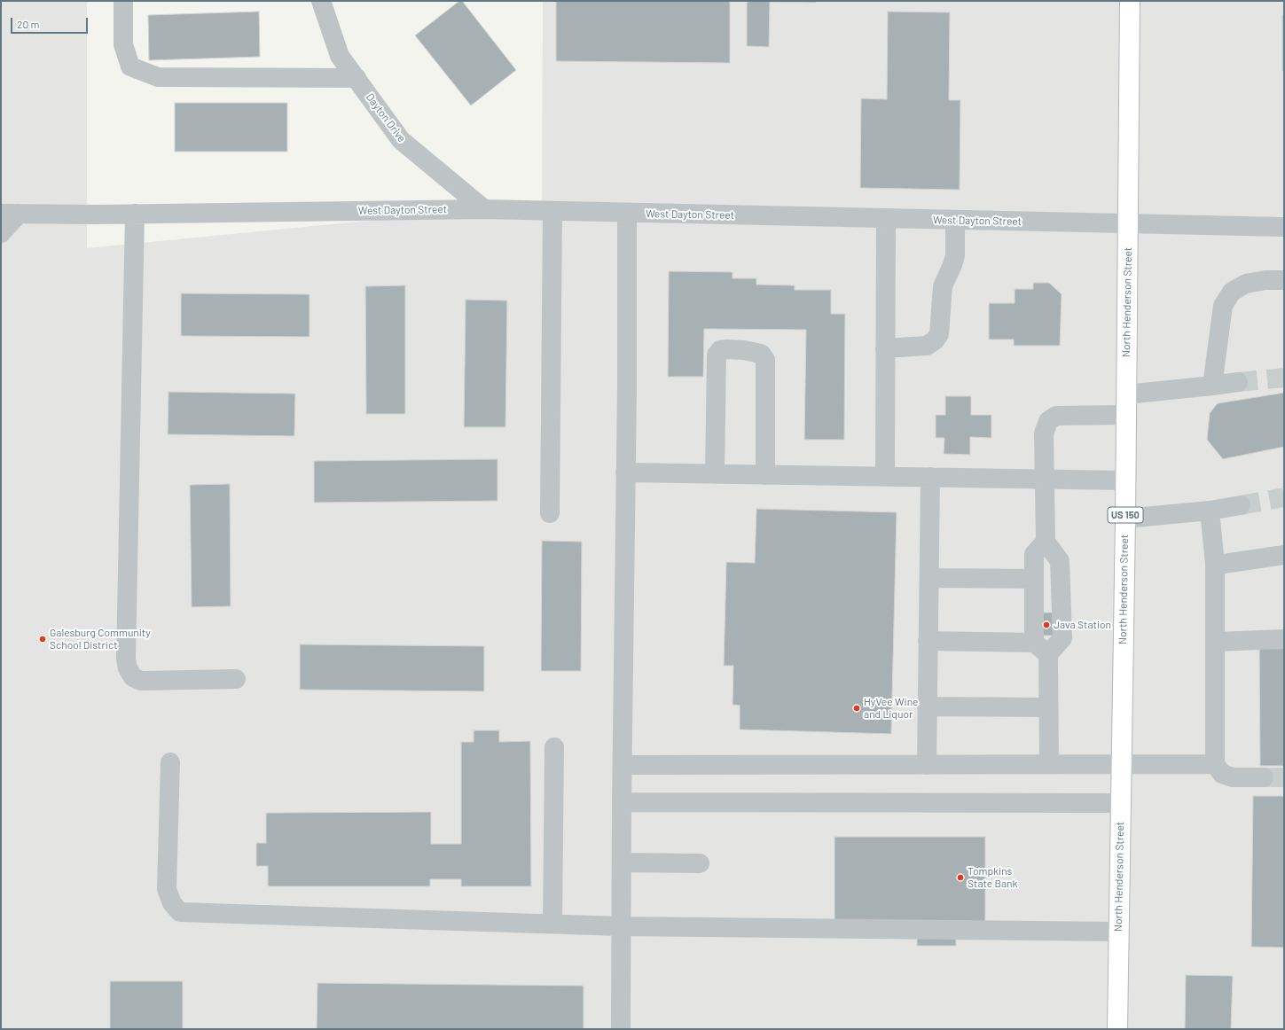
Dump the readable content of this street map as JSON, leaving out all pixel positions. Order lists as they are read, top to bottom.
{
  "streets": {
    "main road": ["North Henderson Street", "US 150"],
    "street": ["Dayton Drive", "West Dayton Street"]
  },
  "crossings": [
    ["Dayton Drive", "West Dayton Street"],
    ["West Dayton Street", "North Henderson Street"]
  ],
  "places": [
    "Java Station",
    "Galesburg Community School District",
    "HyVee Wine and Liquor",
    "Tompkins State Bank"
  ],
  "scale_bar": "20 m"
}
